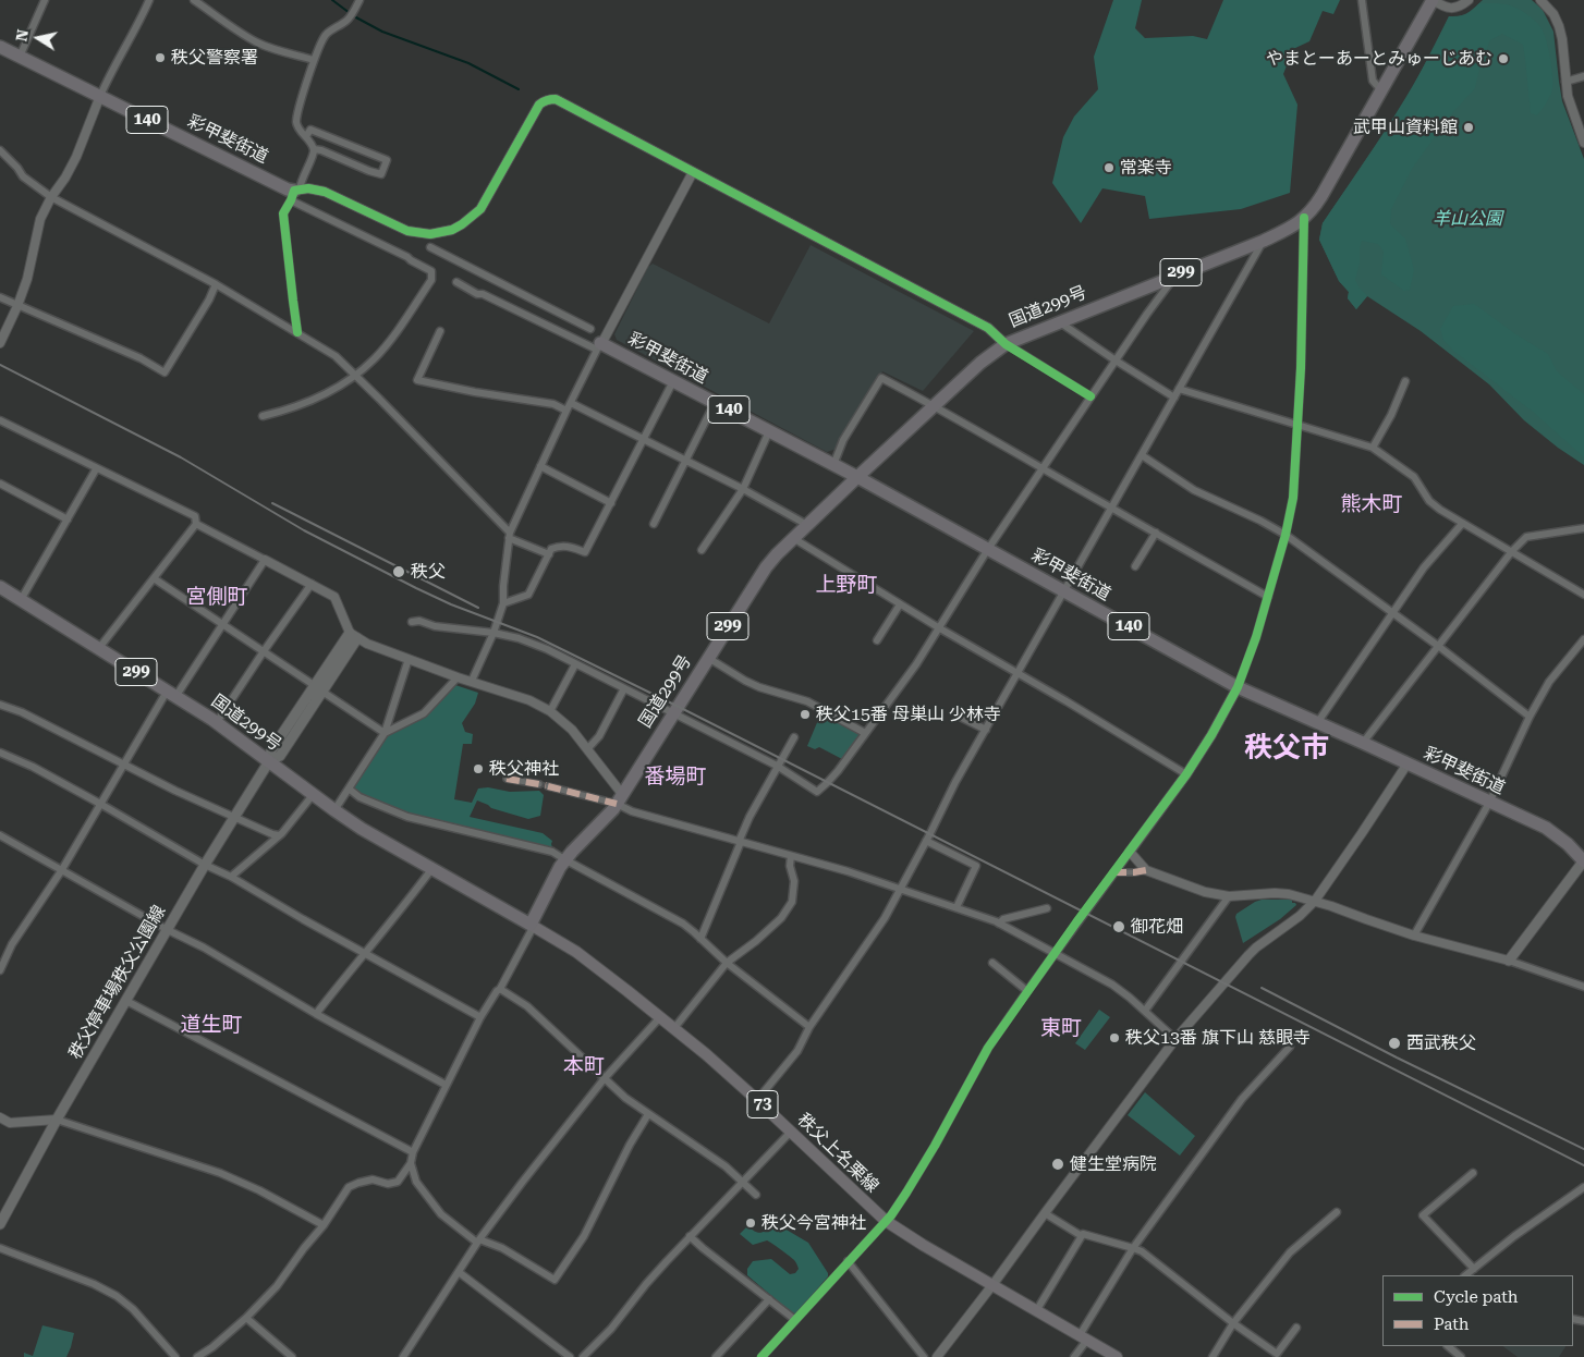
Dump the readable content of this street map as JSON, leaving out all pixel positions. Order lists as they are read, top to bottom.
{
  "streets": {
    "highway": [
      "140",
      "彩甲斐街道",
      "299",
      "国道299号"
    ],
    "main road": ["秩父停車場秩父公園線", "73", "秩父上名栗線"]
  },
  "crossings": [
    ["彩甲斐街道", "国道299号"],
    ["国道299号", "秩父停車場秩父公園線"],
    ["国道299号", "秩父上名栗線"]
  ],
  "districts": [
    "熊木町",
    "上野町",
    "宮側町",
    "秩父市",
    "番場町",
    "道生町",
    "東町",
    "本町"
  ],
  "parks": ["羊山公園"],
  "places": [
    "秩父警察署",
    "やまとーあーとみゅーじあむ",
    "武甲山資料館",
    "常楽寺",
    "秩父",
    "秩父15番 母巣山 少林寺",
    "秩父神社",
    "御花畑",
    "秩父13番 旗下山 慈眼寺",
    "西武秩父",
    "健生堂病院",
    "秩父今宮神社"
  ],
  "legend": ["Cycle path", "Path"],
  "north": "left"
}
